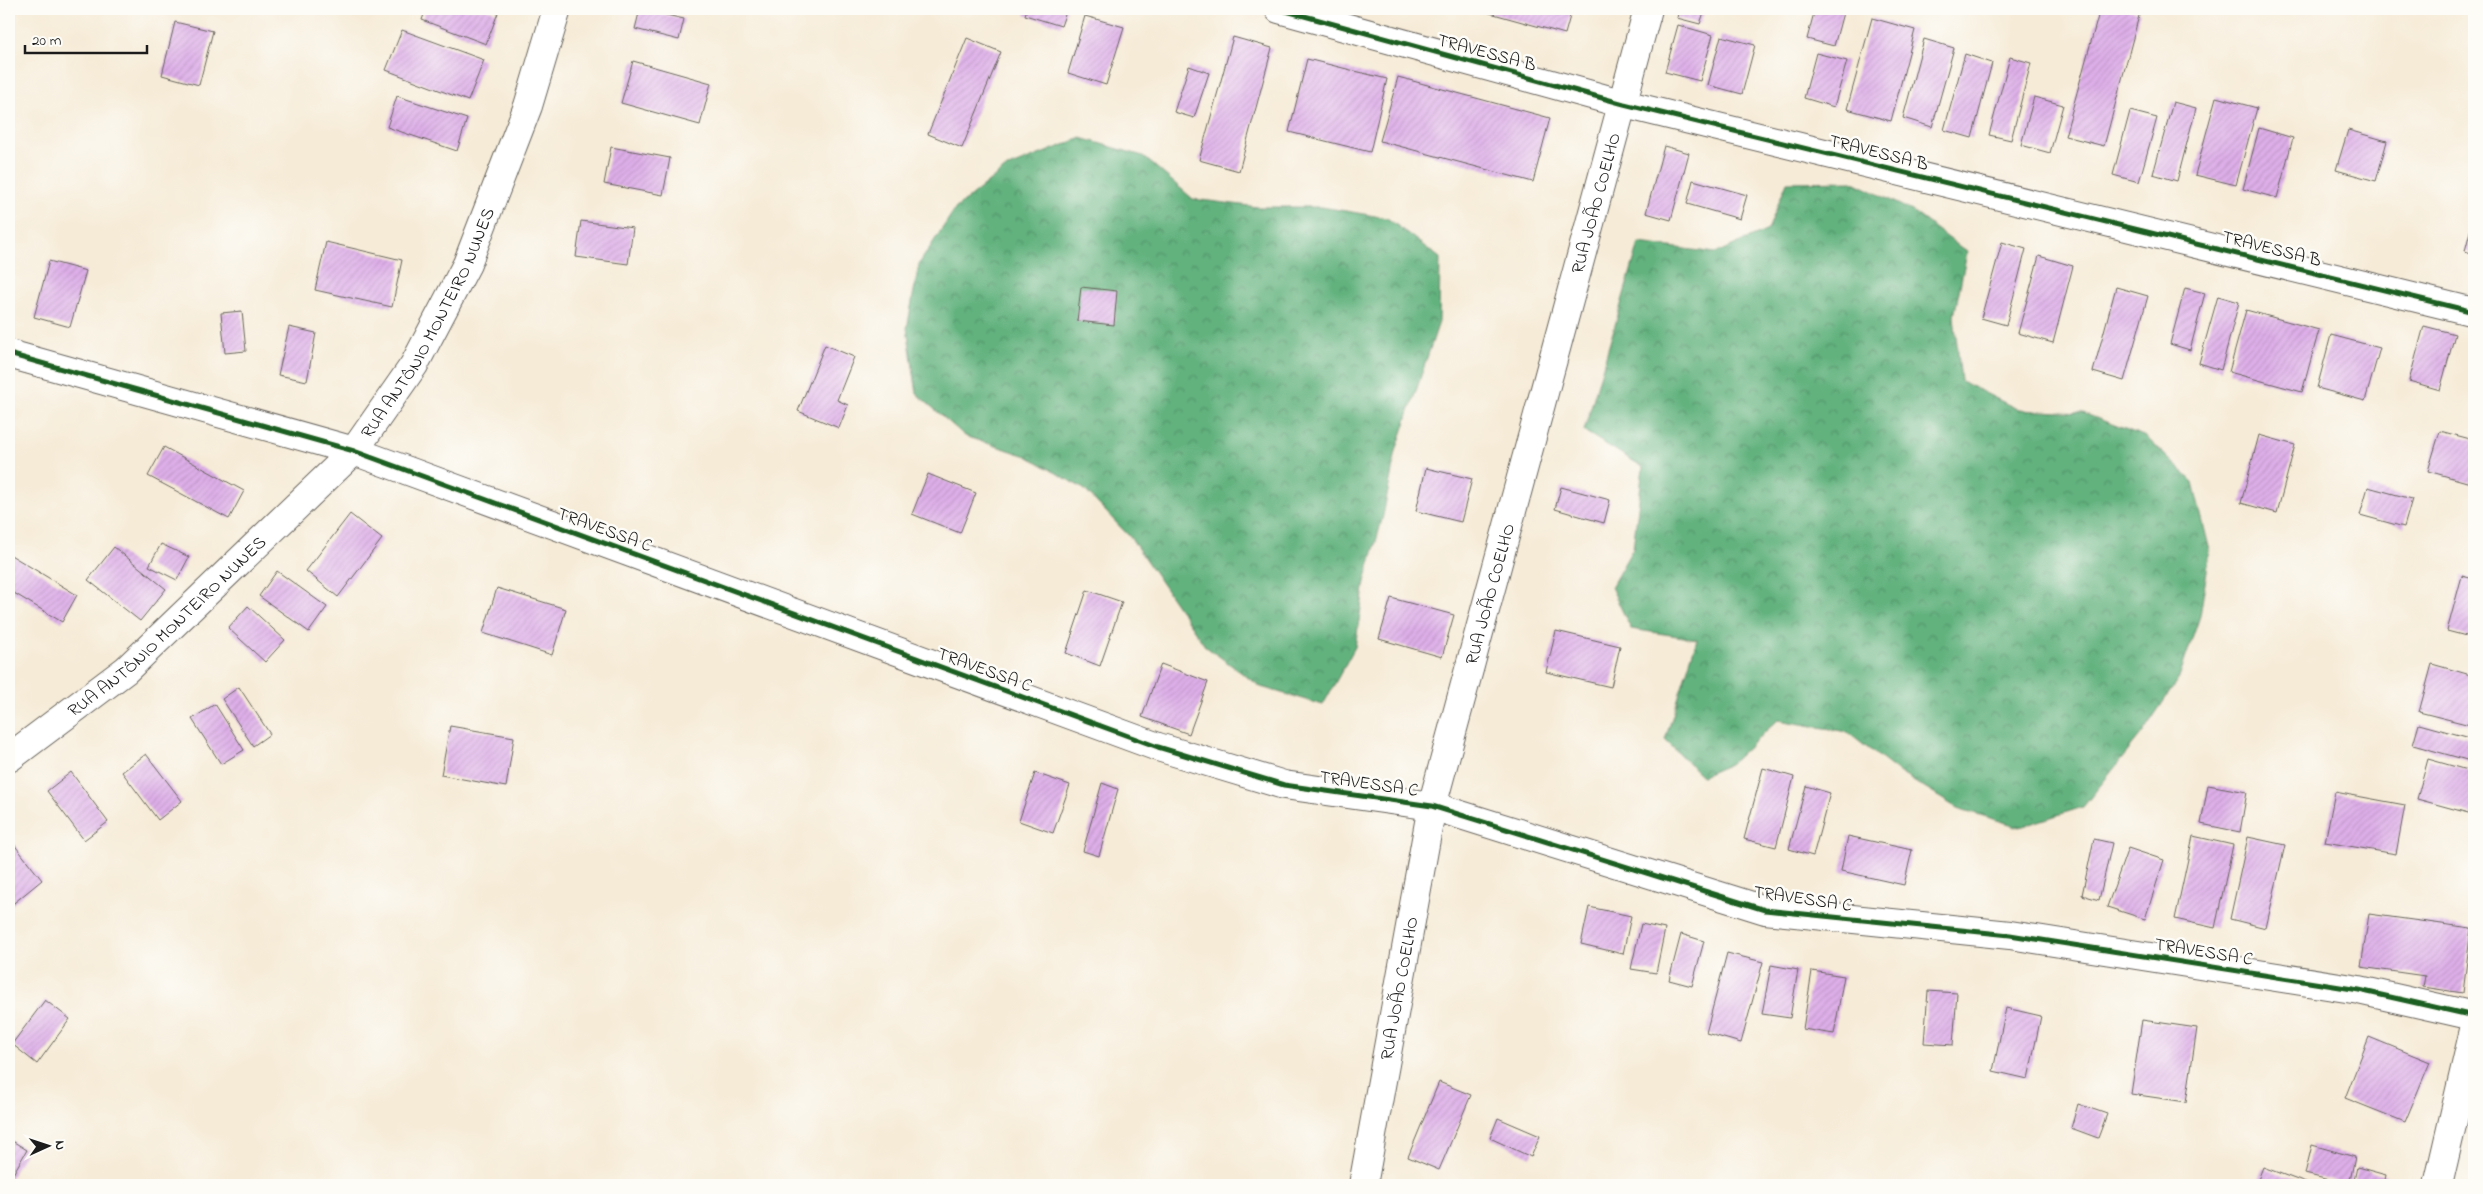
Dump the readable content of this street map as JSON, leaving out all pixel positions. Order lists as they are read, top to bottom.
{
  "streets": {
    "street": [
      "TRAVESSA B",
      "RUA JOÃO COELHO",
      "RUA ANTÔNIO MONTEIRO NUNES",
      "TRAVESSA C"
    ]
  },
  "crossings": [
    ["TRAVESSA B", "RUA JOÃO COELHO"],
    ["RUA JOÃO COELHO", "TRAVESSA C"],
    ["RUA ANTÔNIO MONTEIRO NUNES", "TRAVESSA C"]
  ],
  "scale_bar": "20 m",
  "north": "right"
}
